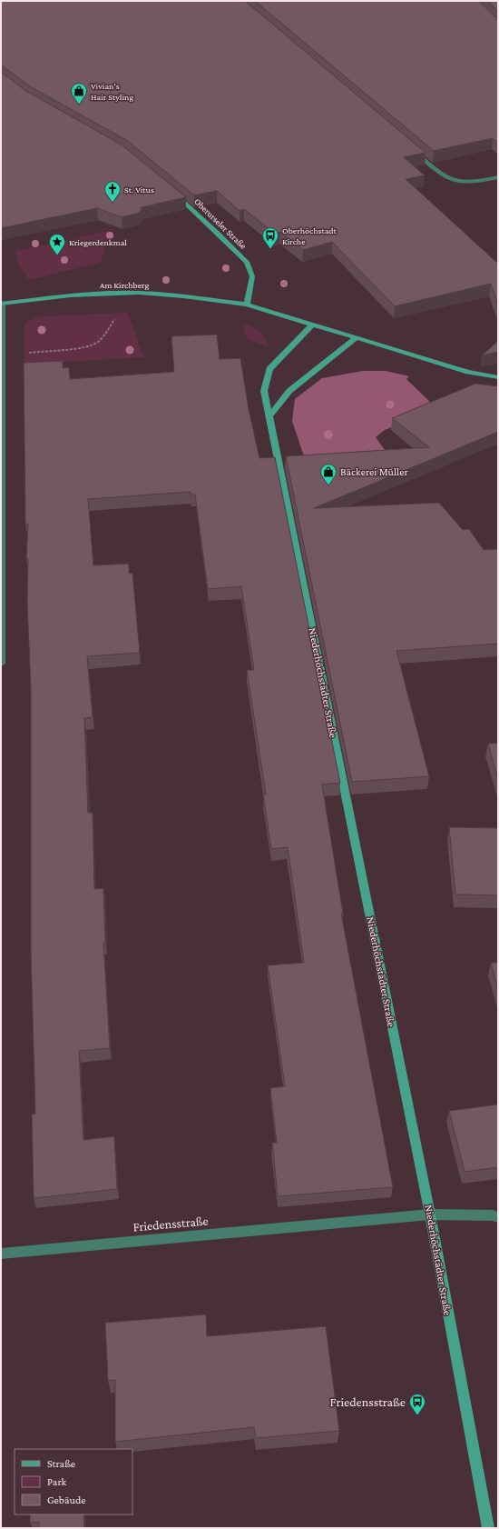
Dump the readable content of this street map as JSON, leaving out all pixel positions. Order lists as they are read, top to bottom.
{
  "streets": {
    "street": [
      "Oberurseler Straße",
      "Am Kirchberg",
      "Niederhöchstädter Straße",
      "Friedensstraße"
    ]
  },
  "crossings": [
    ["Oberurseler Straße", "Am Kirchberg"],
    ["Niederhöchstädter Straße", "Friedensstraße"]
  ],
  "places": {
    "shop": ["Vivian's Hair Styling", "Bäckerei Müller"],
    "church": ["St. Vitus"],
    "bus stop": ["Oberhöchstadt Kirche", "Friedensstraße"],
    "place": ["Kriegerdenkmal"]
  },
  "legend": ["Straße", "Park", "Gebäude"]
}
